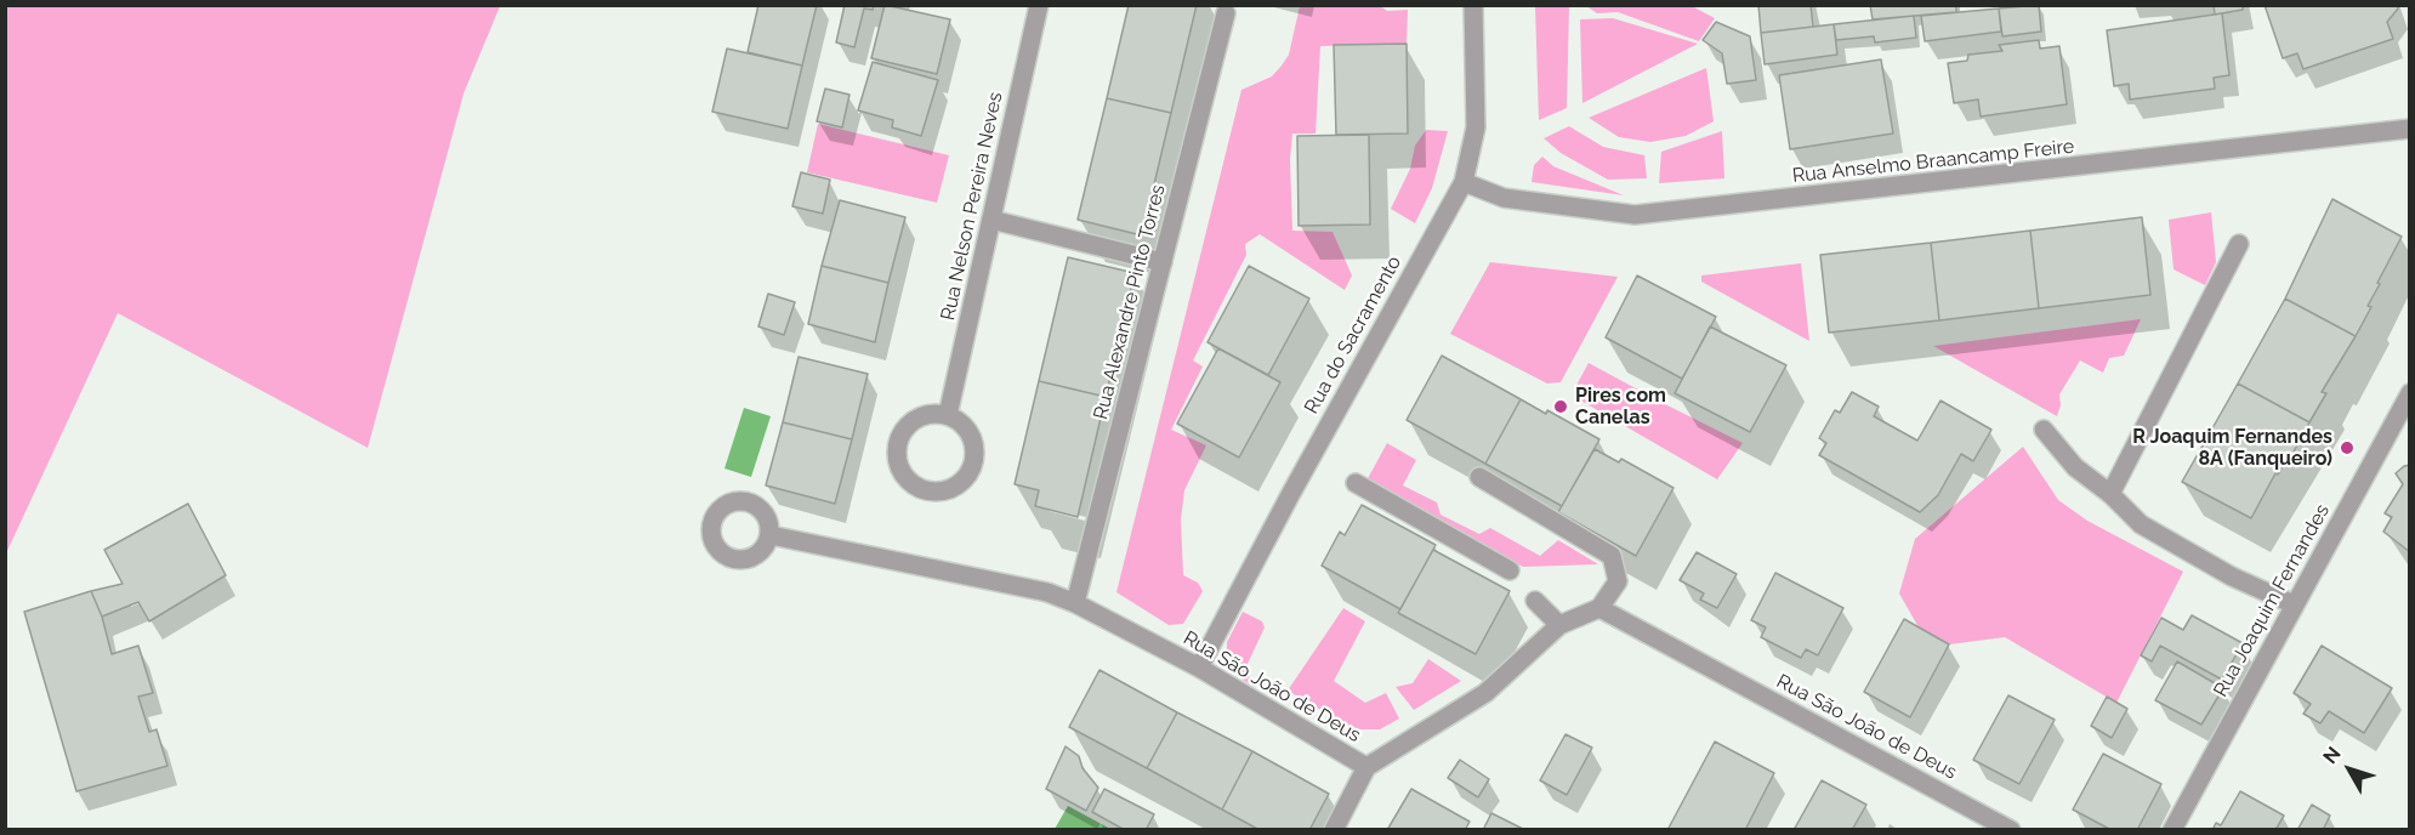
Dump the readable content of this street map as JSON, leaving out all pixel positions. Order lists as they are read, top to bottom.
{
  "streets": {
    "street": [
      "Rua Anselmo Braancamp Freire",
      "Rua Nelson Pereira Neves",
      "Rua Alexandre Pinto Torres",
      "Rua do Sacramento",
      "Rua Joaquim Fernandes",
      "Rua São João de Deus"
    ]
  },
  "crossings": [
    ["Rua Anselmo Braancamp Freire", "Rua do Sacramento"],
    ["Rua Alexandre Pinto Torres", "Rua São João de Deus"],
    ["Rua do Sacramento", "Rua São João de Deus"]
  ],
  "places": ["Pires com Canelas", "R Joaquim Fernandes 8A (Fanqueiro)"],
  "north": "top left"
}
